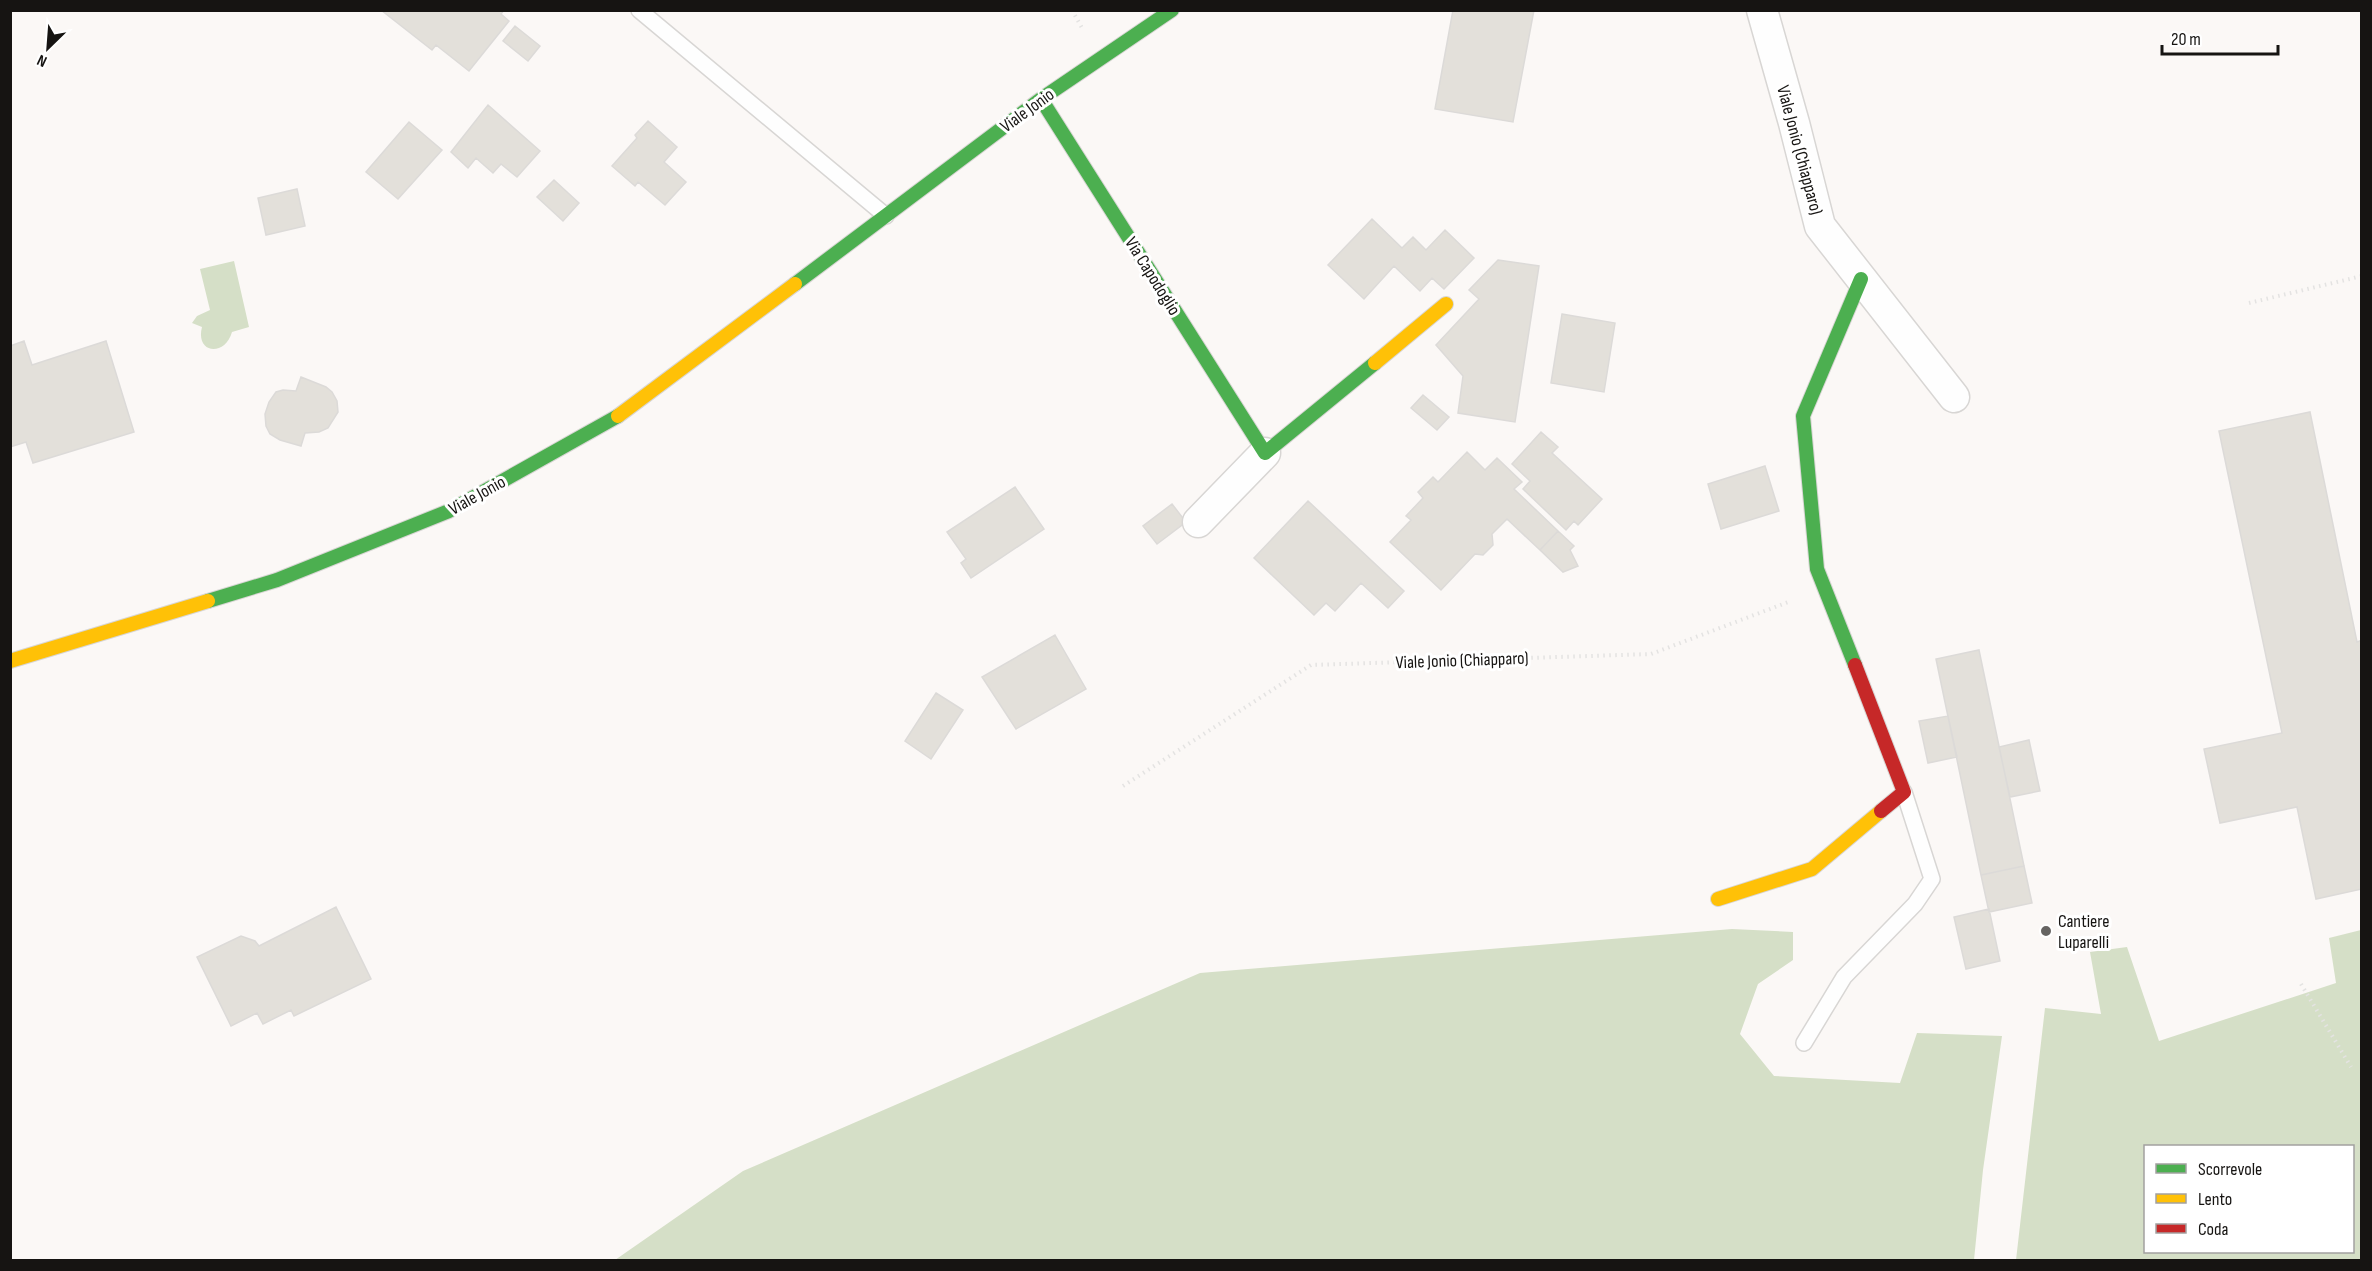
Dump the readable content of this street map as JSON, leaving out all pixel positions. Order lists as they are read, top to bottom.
{
  "streets": {
    "street": ["Viale Jonio", "Viale Jonio (Chiapparo)", "Via Capodoglio"]
  },
  "crossings": [
    ["Viale Jonio", "Via Capodoglio"]
  ],
  "places": ["Cantiere Luparelli"],
  "legend": ["Scorrevole", "Lento", "Coda"],
  "scale_bar": "20 m",
  "north": "bottom left"
}
